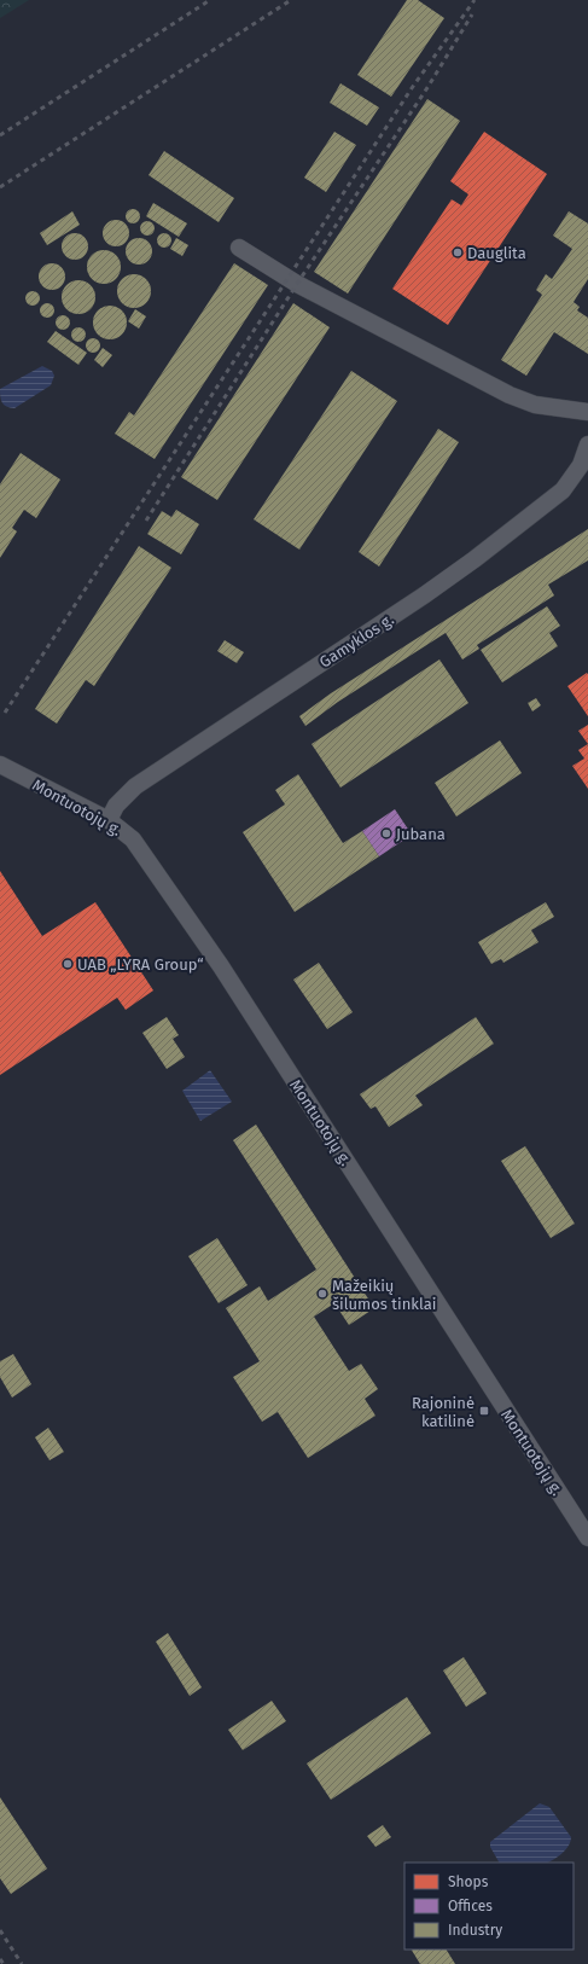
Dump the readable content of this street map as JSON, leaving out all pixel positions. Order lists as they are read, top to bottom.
{
  "streets": {
    "street": ["Gamyklos g.", "Montuotojų g."]
  },
  "crossings": [
    ["Gamyklos g.", "Montuotojų g."]
  ],
  "places": {
    "other": [
      "Dauglita",
      "Jubana",
      "UAB „LYRA Group“",
      "Mažeikių šilumos tinklai"
    ],
    "transit": ["Rajoninė katilinė"]
  },
  "legend": ["Shops", "Offices", "Industry"]
}
